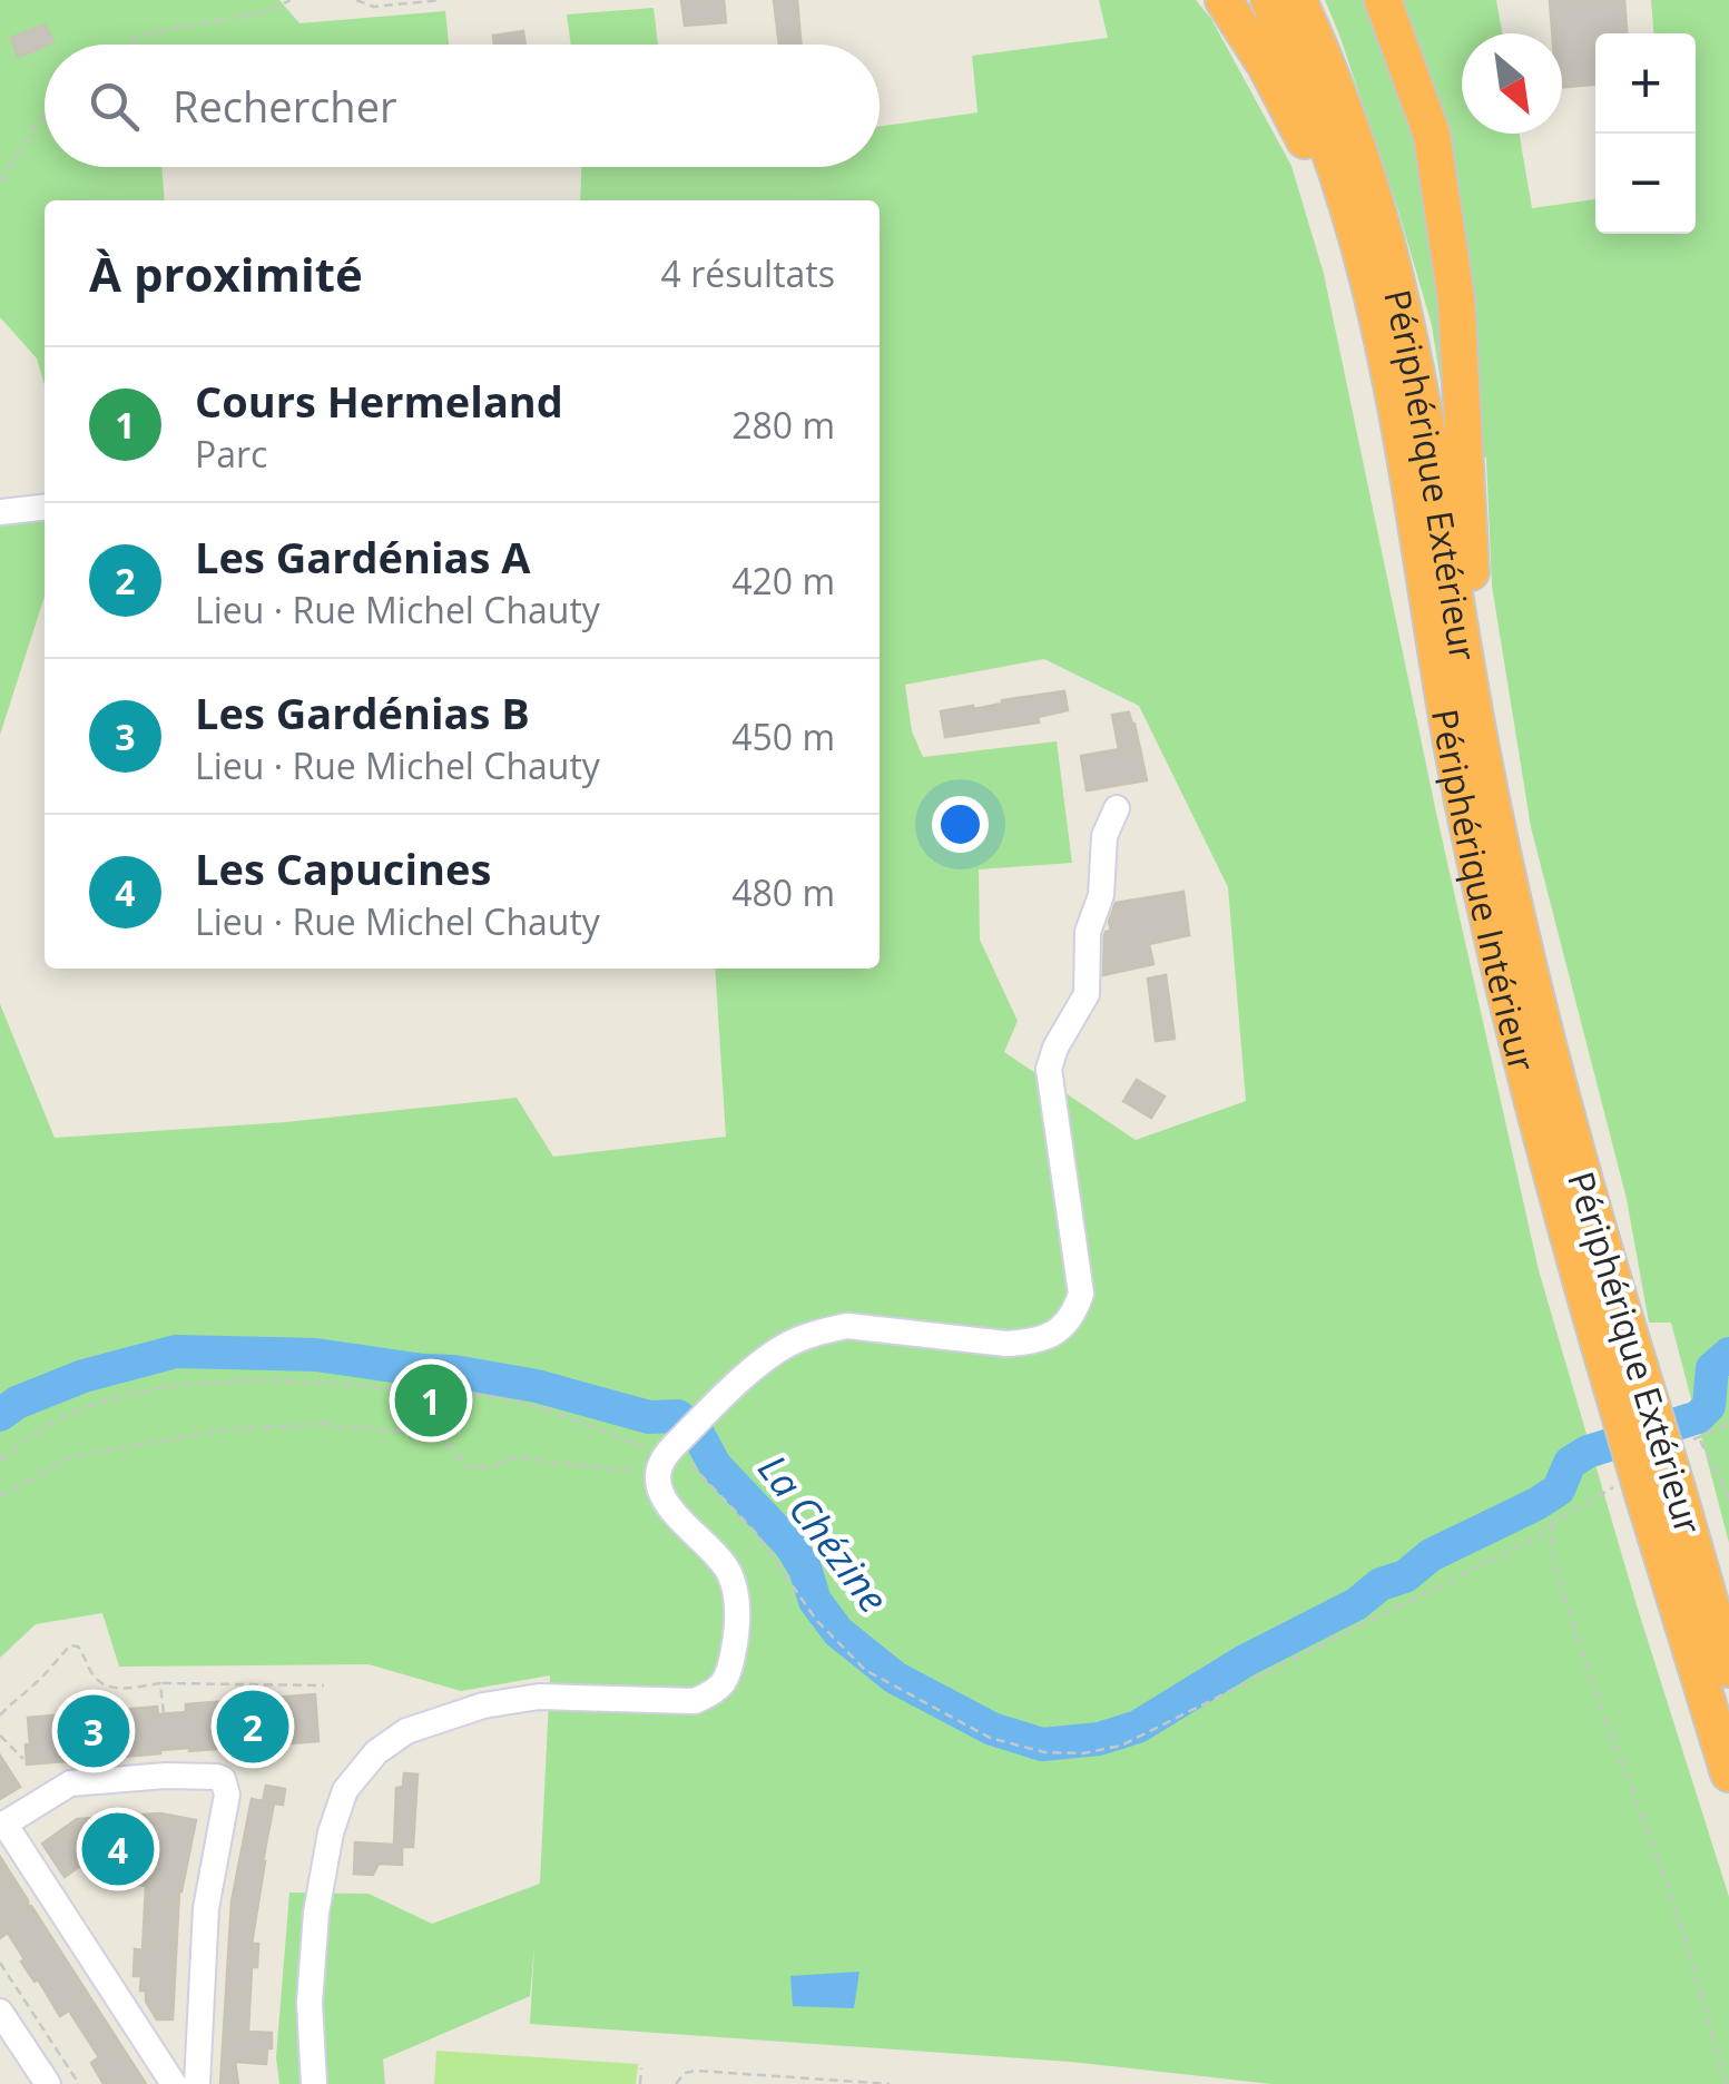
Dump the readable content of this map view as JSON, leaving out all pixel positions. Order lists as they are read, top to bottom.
{
  "streets": {
    "highway": ["Périphérique Extérieur", "Périphérique Intérieur"]
  },
  "crossings": [
    ["Périphérique Extérieur", "Périphérique Intérieur"]
  ],
  "water": ["La Chézine"],
  "north": "bottom right",
  "page": {
    "map_buttons": ["+", "−"],
    "search": "Rechercher",
    "heading": ["À proximité", "4 résultats"],
    "list": [
      {
        "mark": "1",
        "name": "Cours Hermeland",
        "note": "Parc",
        "value": "280 m"
      },
      {
        "mark": "2",
        "name": "Les Gardénias A",
        "note": "Lieu · Rue Michel Chauty",
        "value": "420 m"
      },
      {
        "mark": "3",
        "name": "Les Gardénias B",
        "note": "Lieu · Rue Michel Chauty",
        "value": "450 m"
      },
      {
        "mark": "4",
        "name": "Les Capucines",
        "note": "Lieu · Rue Michel Chauty",
        "value": "480 m"
      }
    ],
    "pins": [
      "1",
      "2",
      "3",
      "4"
    ]
  }
}
